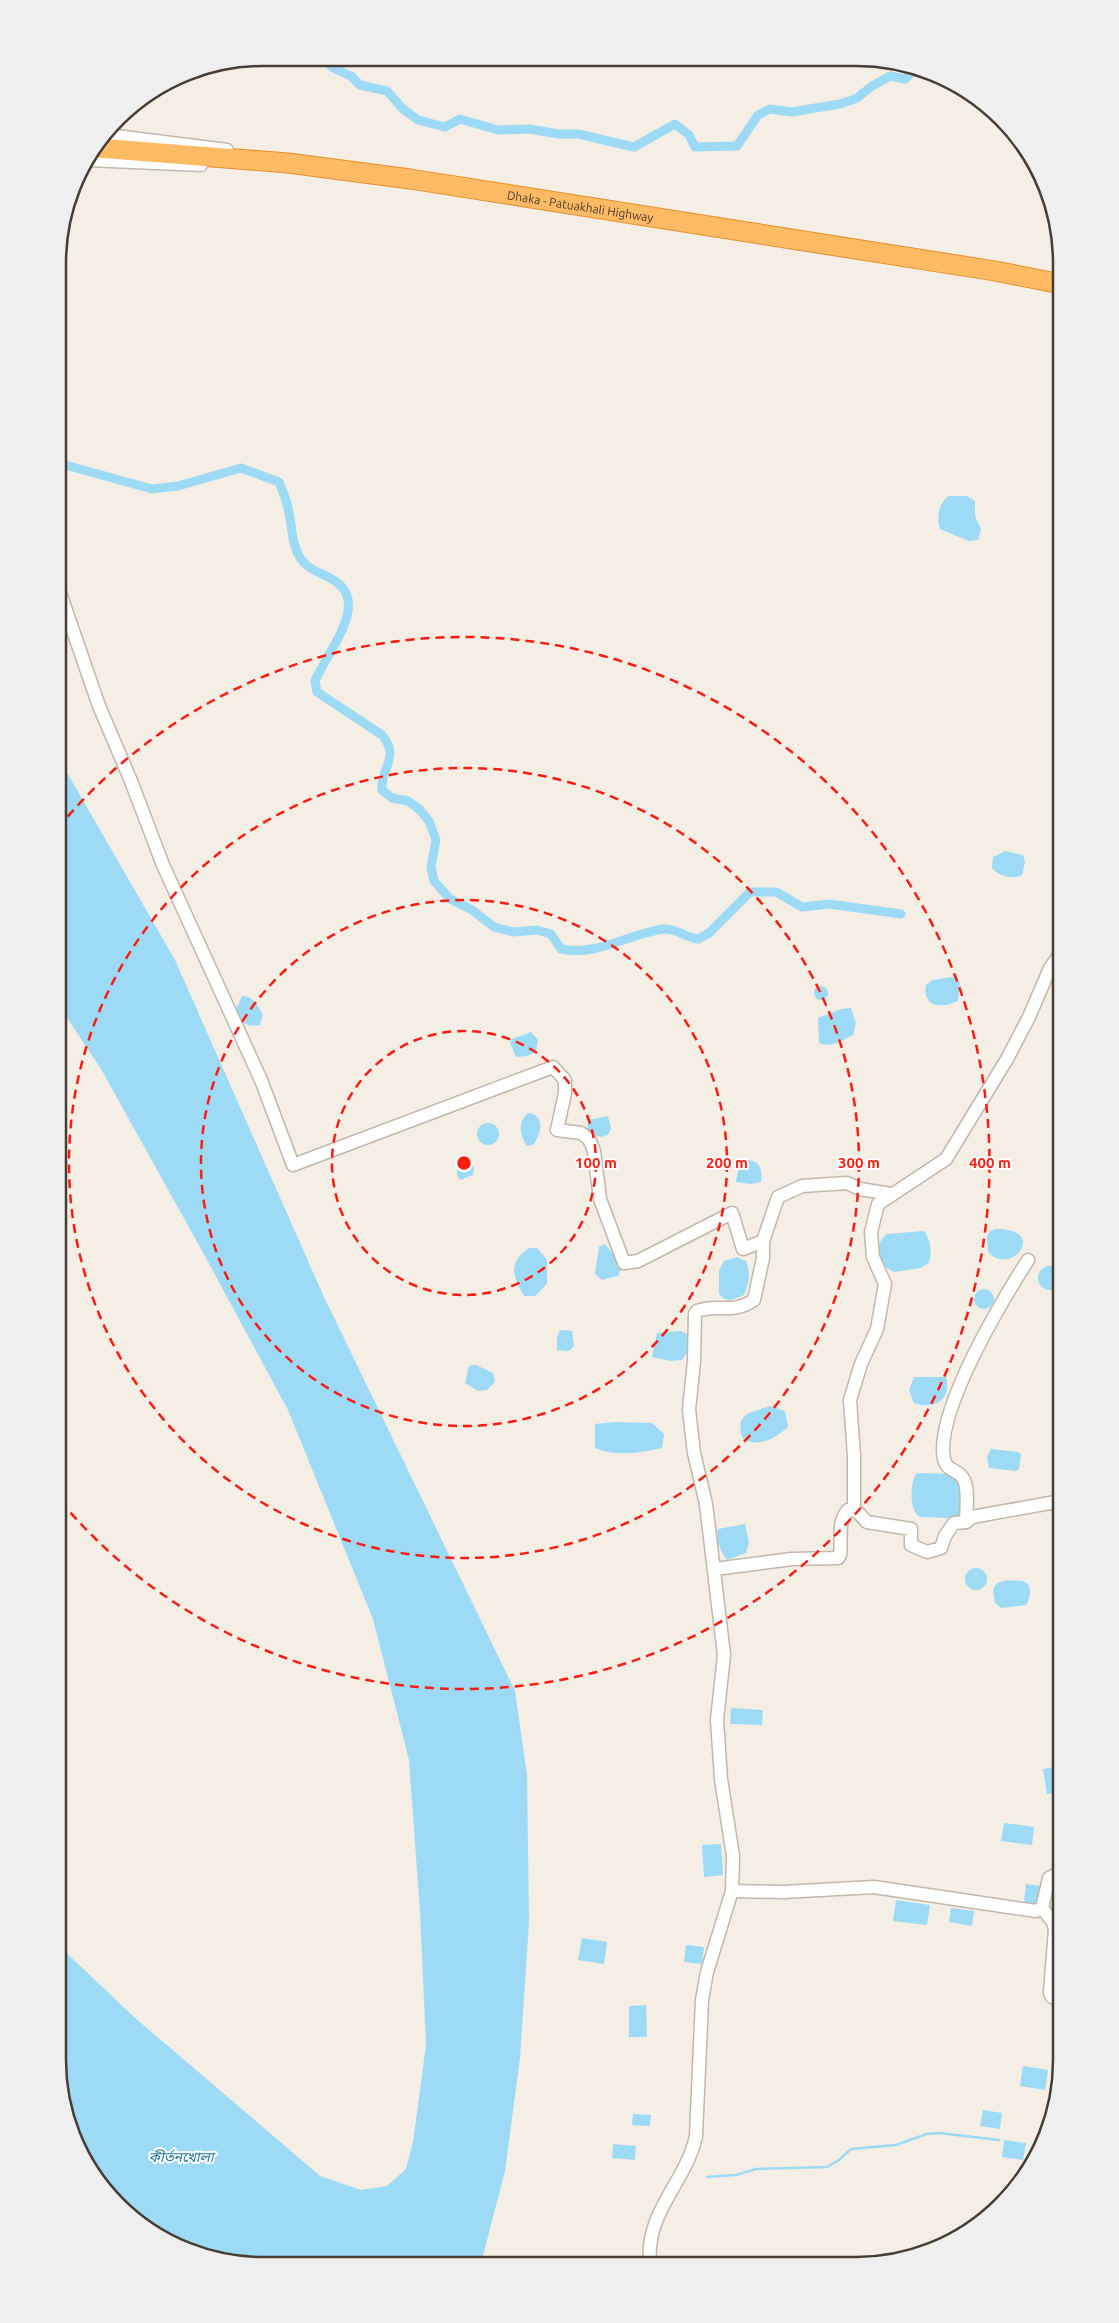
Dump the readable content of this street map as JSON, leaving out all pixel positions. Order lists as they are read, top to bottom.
{
  "streets": {
    "highway": ["Dhaka - Patuakhali Highway"]
  },
  "water": ["কীর্তনখোলা"],
  "rings": [
    "100 m",
    "200 m",
    "300 m",
    "400 m"
  ]
}
